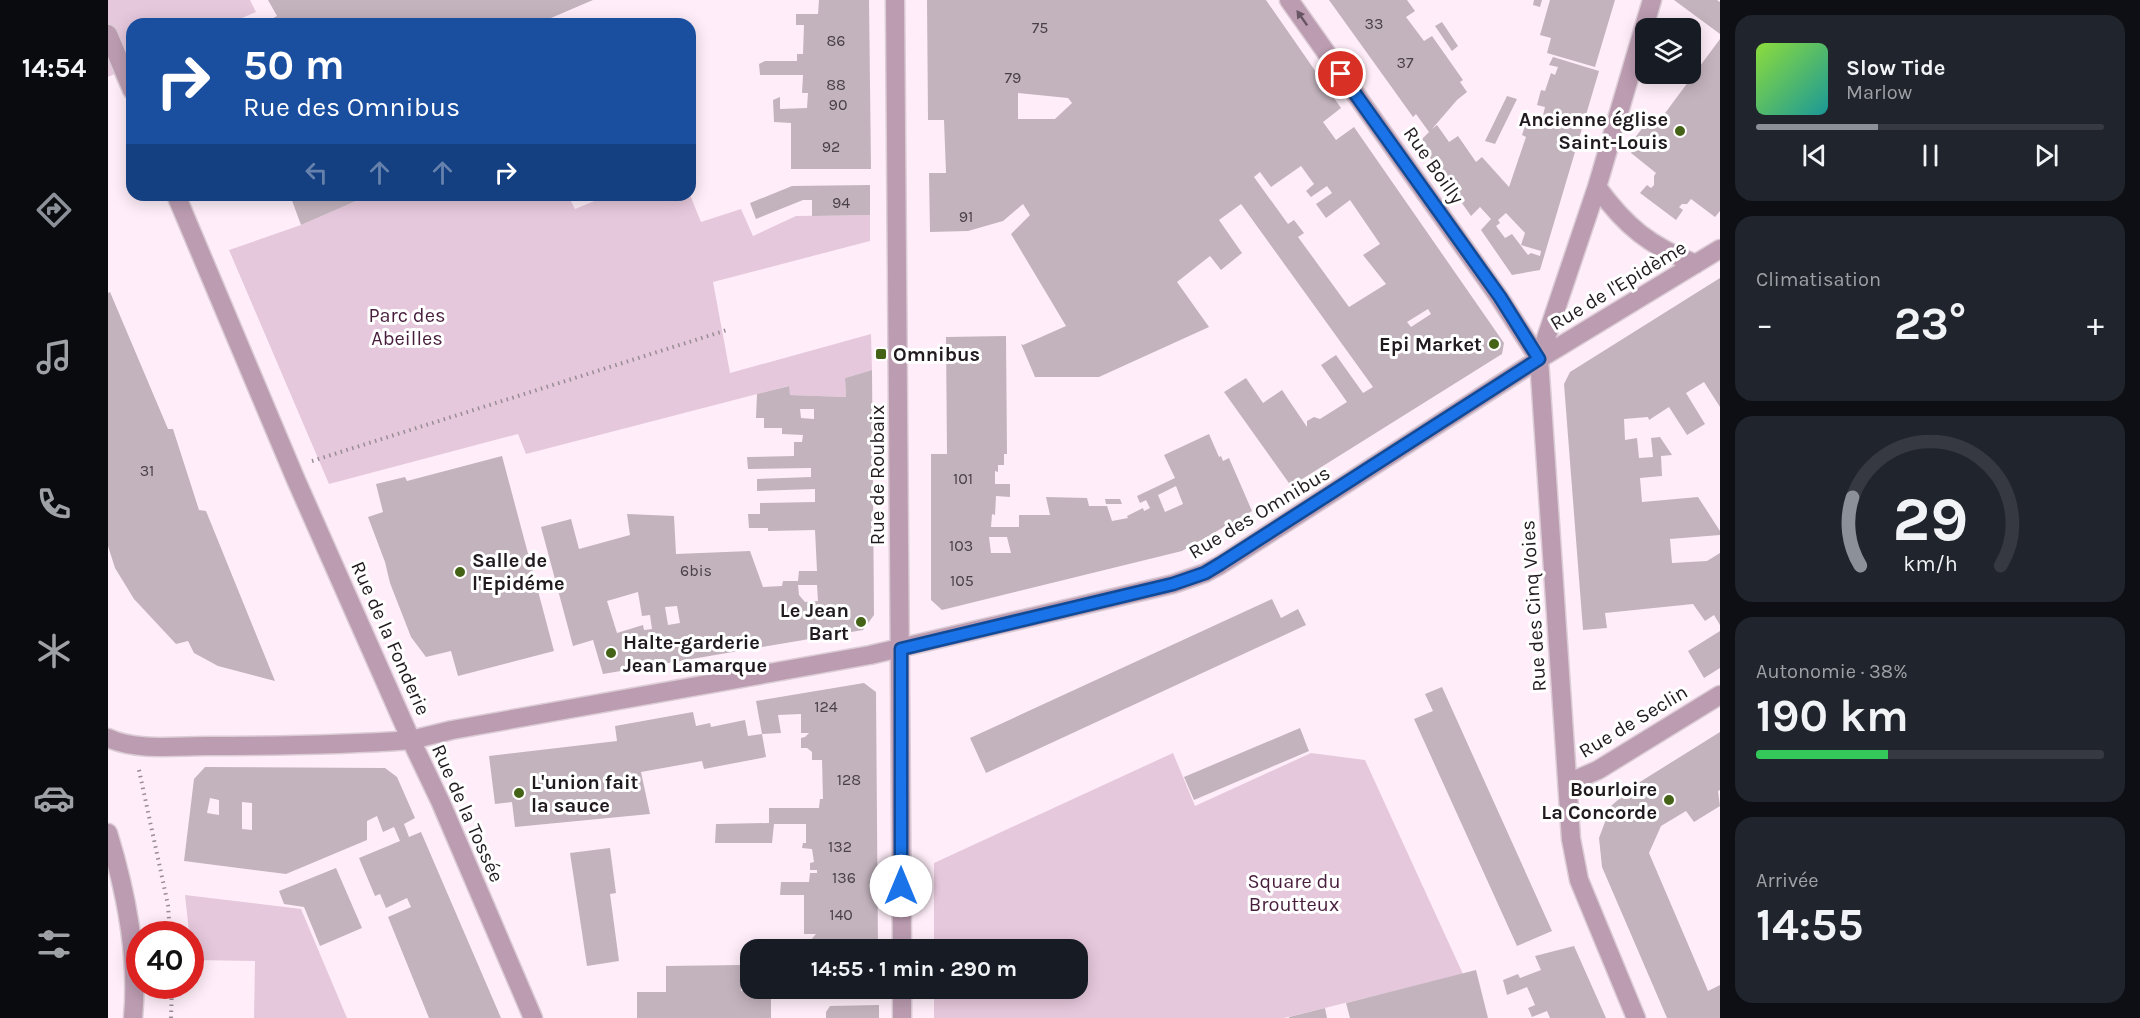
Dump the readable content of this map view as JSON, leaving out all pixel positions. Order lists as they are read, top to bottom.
{
  "streets": {
    "street": [
      "Rue Boilly",
      "Rue de l'Epidème",
      "Rue de Roubaix",
      "Rue des Omnibus",
      "Rue des Cinq Voies",
      "Rue de la Fonderie",
      "Rue de Seclin",
      "Rue de la Tossée"
    ]
  },
  "crossings": [
    ["Rue Boilly", "Rue de l'Epidème"],
    ["Rue Boilly", "Rue des Omnibus"],
    ["Rue Boilly", "Rue des Cinq Voies"],
    ["Rue de l'Epidème", "Rue des Omnibus"],
    ["Rue de l'Epidème", "Rue des Cinq Voies"],
    ["Rue de Roubaix", "Rue des Omnibus"],
    ["Rue de Roubaix", "Rue de la Fonderie"],
    ["Rue des Omnibus", "Rue des Cinq Voies"],
    ["Rue des Omnibus", "Rue de la Fonderie"],
    ["Rue des Cinq Voies", "Rue de Seclin"],
    ["Rue de la Fonderie", "Rue de la Tossée"]
  ],
  "one_way": ["Rue Boilly"],
  "parks": ["Parc des Abeilles", "Square du Broutteux"],
  "places": {
    "other": [
      "Ancienne église Saint-Louis",
      "Epi Market",
      "Salle de l'Epidéme",
      "Le Jean Bart",
      "Halte-garderie Jean Lamarque",
      "L'union fait la sauce",
      "Bourloire La Concorde"
    ],
    "transit": ["Omnibus"]
  },
  "house_numbers": [
    "33",
    "75",
    "86",
    "37",
    "79",
    "88",
    "90",
    "92",
    "94",
    "91",
    "31",
    "101",
    "103",
    "6bis",
    "105",
    "124",
    "128",
    "132",
    "136",
    "140"
  ],
  "page": {
    "tabs": "14:54",
    "turn": ["50 m", "Rue des Omnibus"],
    "song": ["Slow Tide", "Marlow"],
    "tile": [
      "Climatisation",
      ["Autonomie · 38%", "190 km"],
      ["Arrivée", "14:55"]
    ],
    "heat": ["−", "23°", "+"],
    "limit": "40",
    "trip": "14:55 · 1 min · 290 m",
    "gauge": ["29", "km/h"]
  }
}
